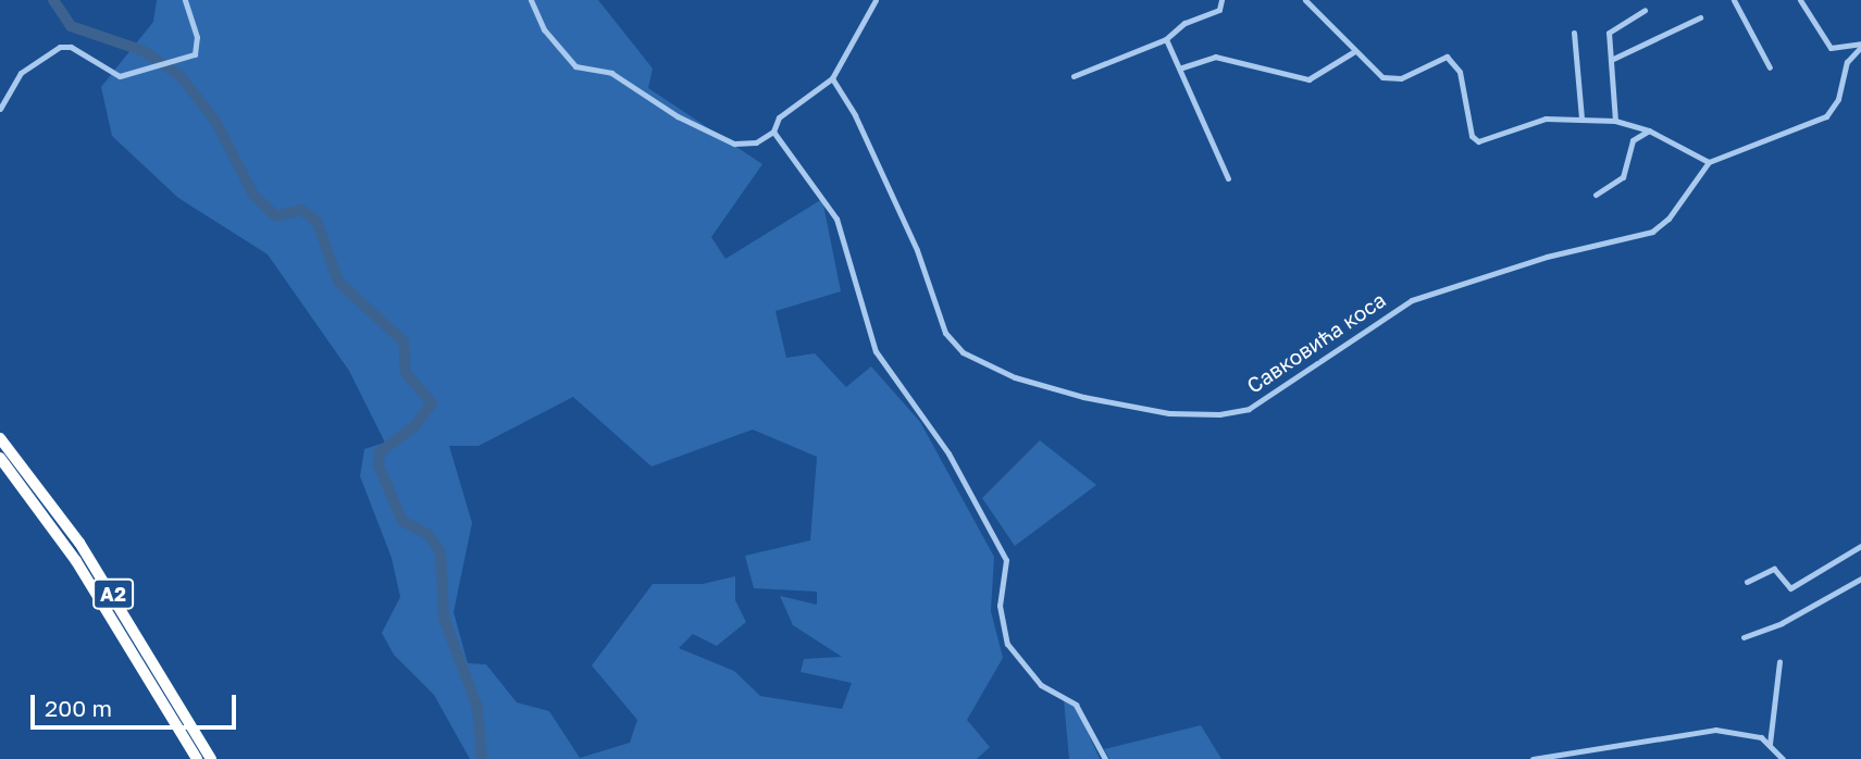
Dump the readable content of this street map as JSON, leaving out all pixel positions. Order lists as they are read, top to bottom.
{
  "streets": {
    "highway": ["A2"],
    "street": ["Савковића коса"]
  },
  "scale_bar": "200 m"
}
